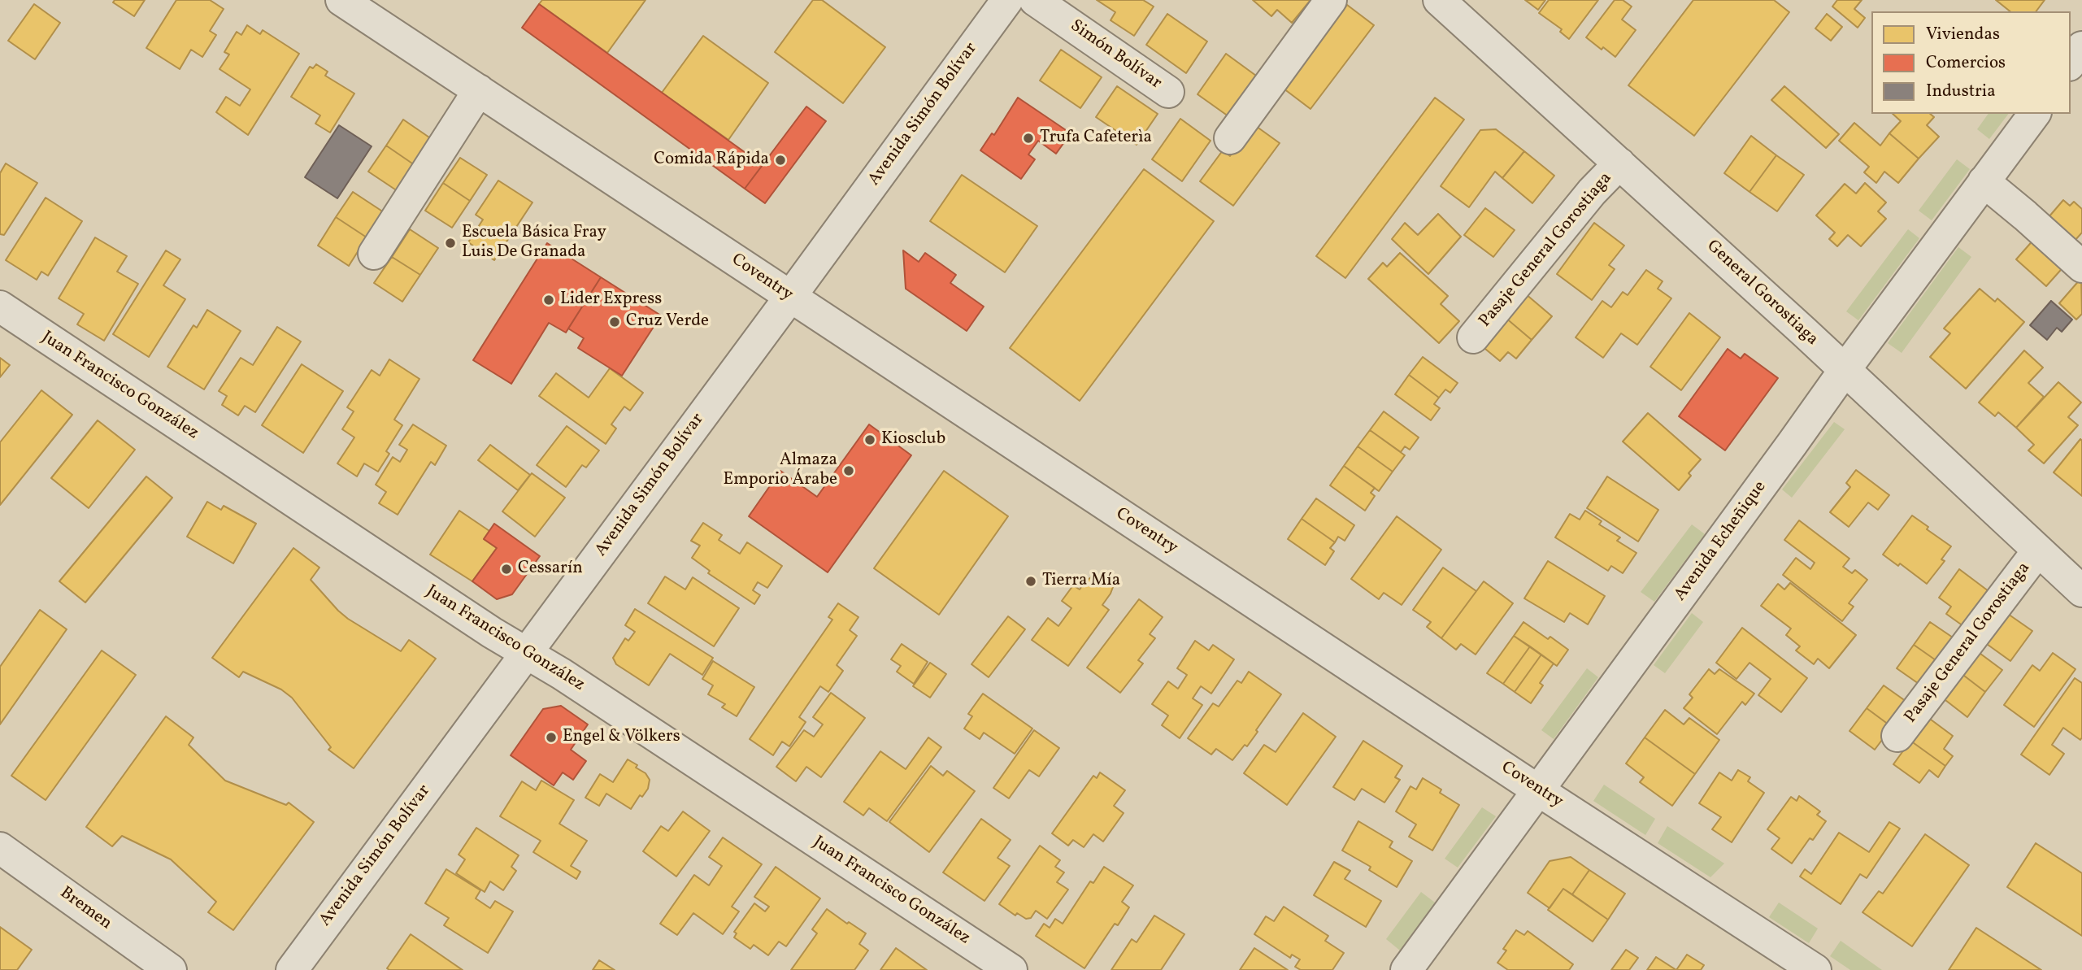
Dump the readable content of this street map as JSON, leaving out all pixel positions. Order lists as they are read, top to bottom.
{
  "streets": {
    "street": [
      "Simón Bolívar",
      "Avenida Simón Bolívar",
      "Pasaje General Gorostiaga",
      "Coventry",
      "General Gorostiaga",
      "Juan Francisco González",
      "Avenida Echeñique",
      "Bremen"
    ]
  },
  "crossings": [
    ["Avenida Simón Bolívar", "Coventry"],
    ["Avenida Simón Bolívar", "Juan Francisco González"],
    ["Pasaje General Gorostiaga", "General Gorostiaga"],
    ["Coventry", "Avenida Echeñique"],
    ["General Gorostiaga", "Avenida Echeñique"]
  ],
  "places": [
    "Trufa Cafeterìa",
    "Comida Rápida",
    "Escuela Básica Fray Luis De Granada",
    "Lider Express",
    "Cruz Verde",
    "Kiosclub",
    "Almaza Emporio Árabe",
    "Cessarín",
    "Tierra Mía",
    "Engel & Völkers"
  ],
  "legend": ["Viviendas", "Comercios", "Industria"]
}
